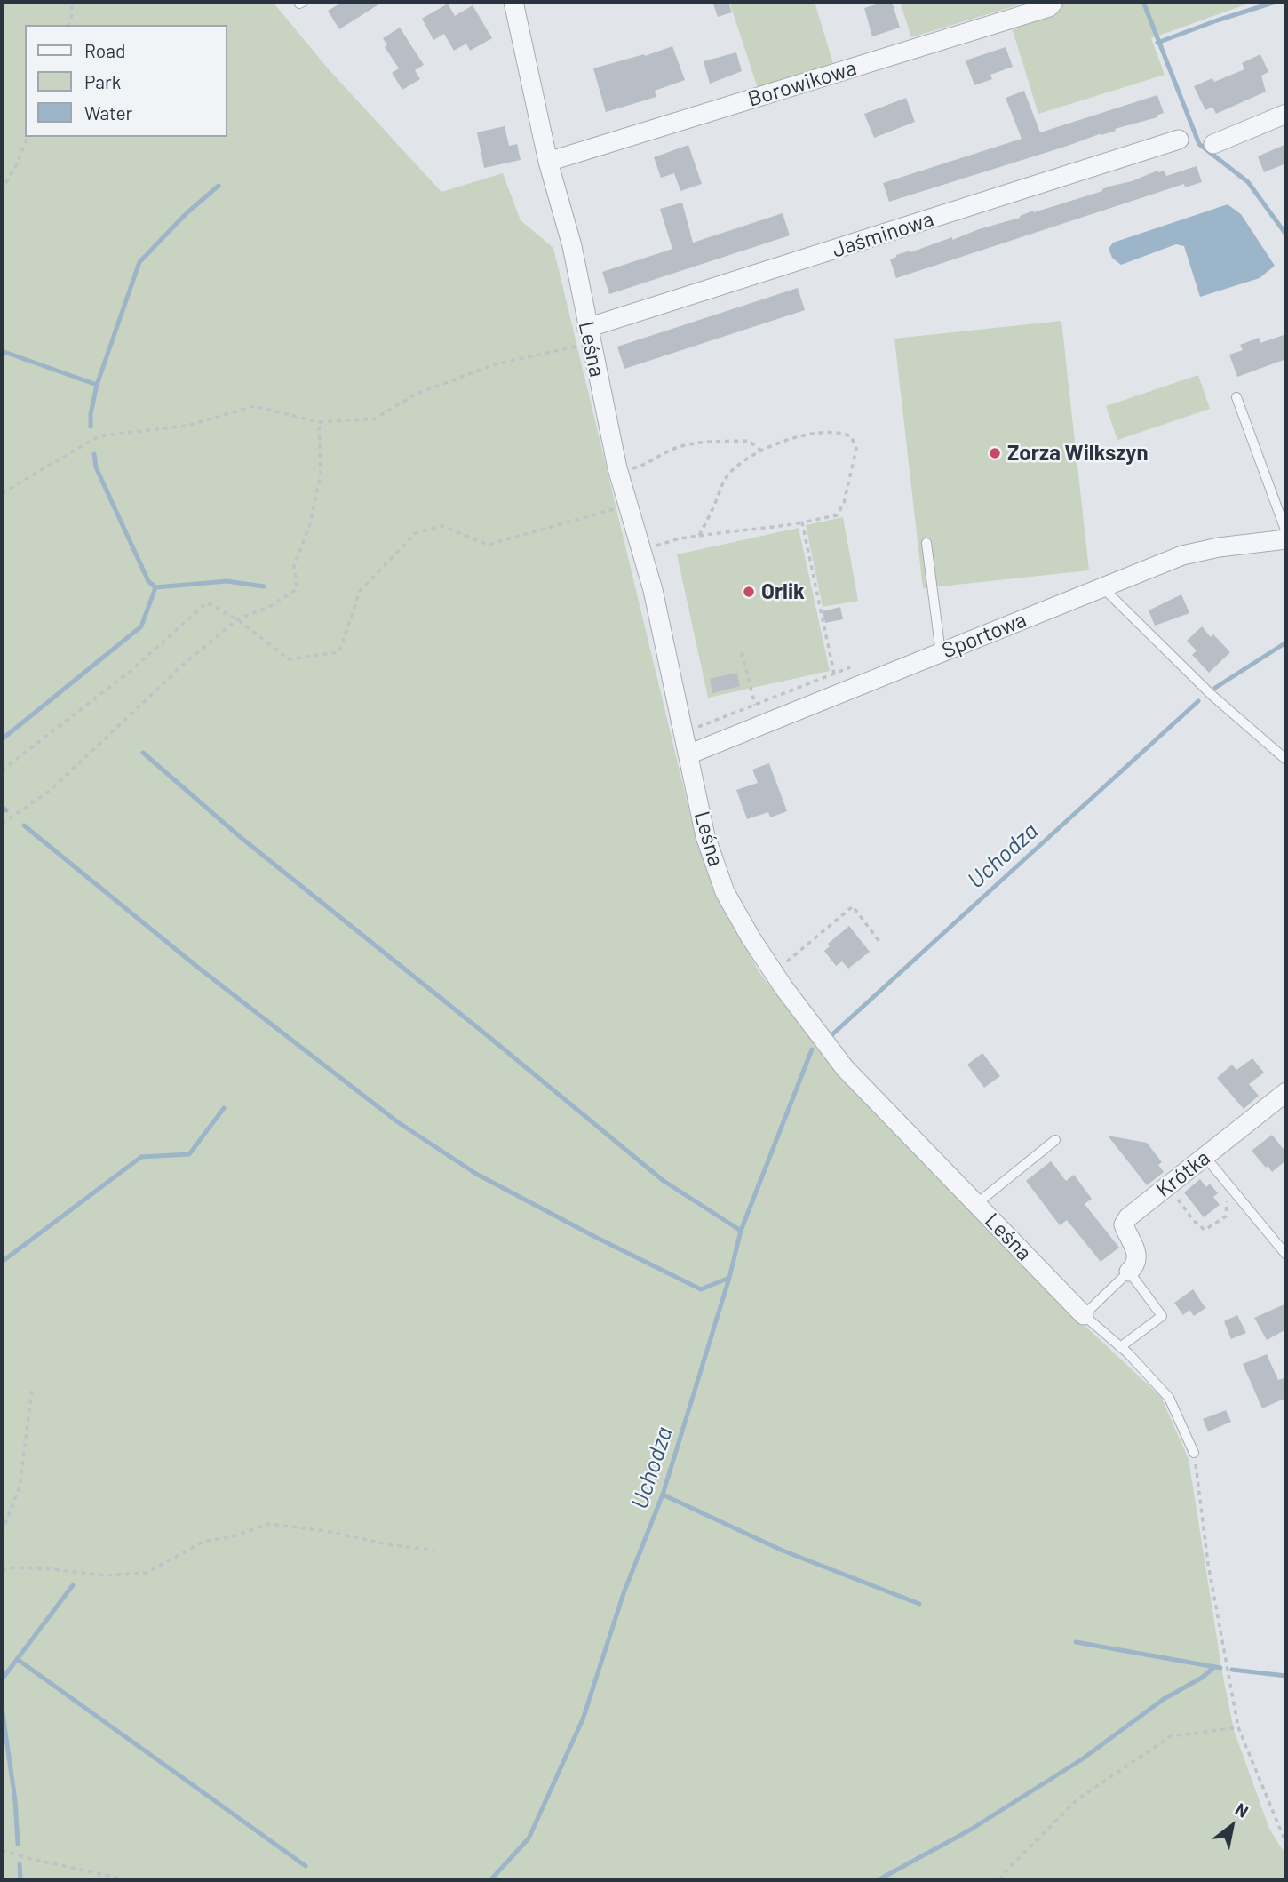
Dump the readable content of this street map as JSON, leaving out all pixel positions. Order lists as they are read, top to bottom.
{
  "streets": {
    "street": [
      "Borowikowa",
      "Jaśminowa",
      "Leśna",
      "Sportowa",
      "Krótka"
    ]
  },
  "crossings": [
    ["Borowikowa", "Leśna"],
    ["Jaśminowa", "Leśna"],
    ["Leśna", "Sportowa"]
  ],
  "water": ["Uchodza"],
  "places": ["Zorza Wilkszyn", "Orlik"],
  "legend": ["Road", "Park", "Water"],
  "north": "top right"
}
